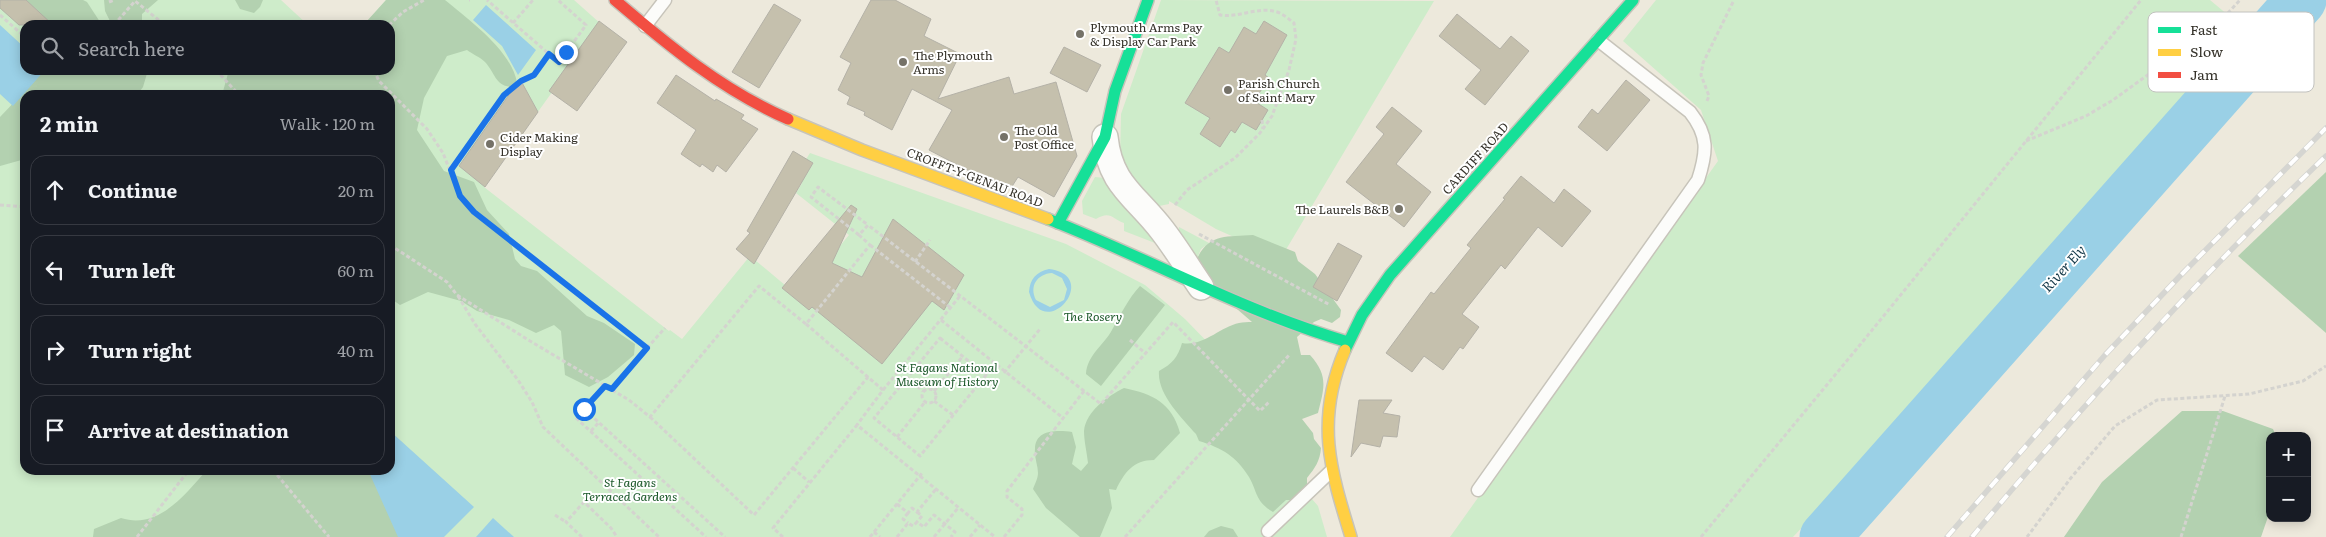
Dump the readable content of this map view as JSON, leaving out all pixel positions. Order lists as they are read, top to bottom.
{
  "streets": {
    "street": ["CARDIFF ROAD", "CROFFT-Y-GENAU ROAD"]
  },
  "crossings": [
    ["CARDIFF ROAD", "CROFFT-Y-GENAU ROAD"]
  ],
  "water": ["River Ely"],
  "parks": ["The Rosery", "St Fagans National Museum of History", "St Fagans Terraced Gardens"],
  "places": [
    "Plymouth Arms Pay & Display Car Park",
    "The Plymouth Arms",
    "Parish Church of Saint Mary",
    "The Old Post Office",
    "Cider Making Display",
    "The Laurels B&B"
  ],
  "legend": ["Fast", "Slow", "Jam"],
  "page": {
    "search": "Search here",
    "heading": ["2 min", "Walk · 120 m"],
    "list": [
      ["Continue", "20 m"],
      ["Turn left", "60 m"],
      ["Turn right", "40 m"],
      "Arrive at destination"
    ],
    "map_buttons": ["+", "−"]
  }
}
